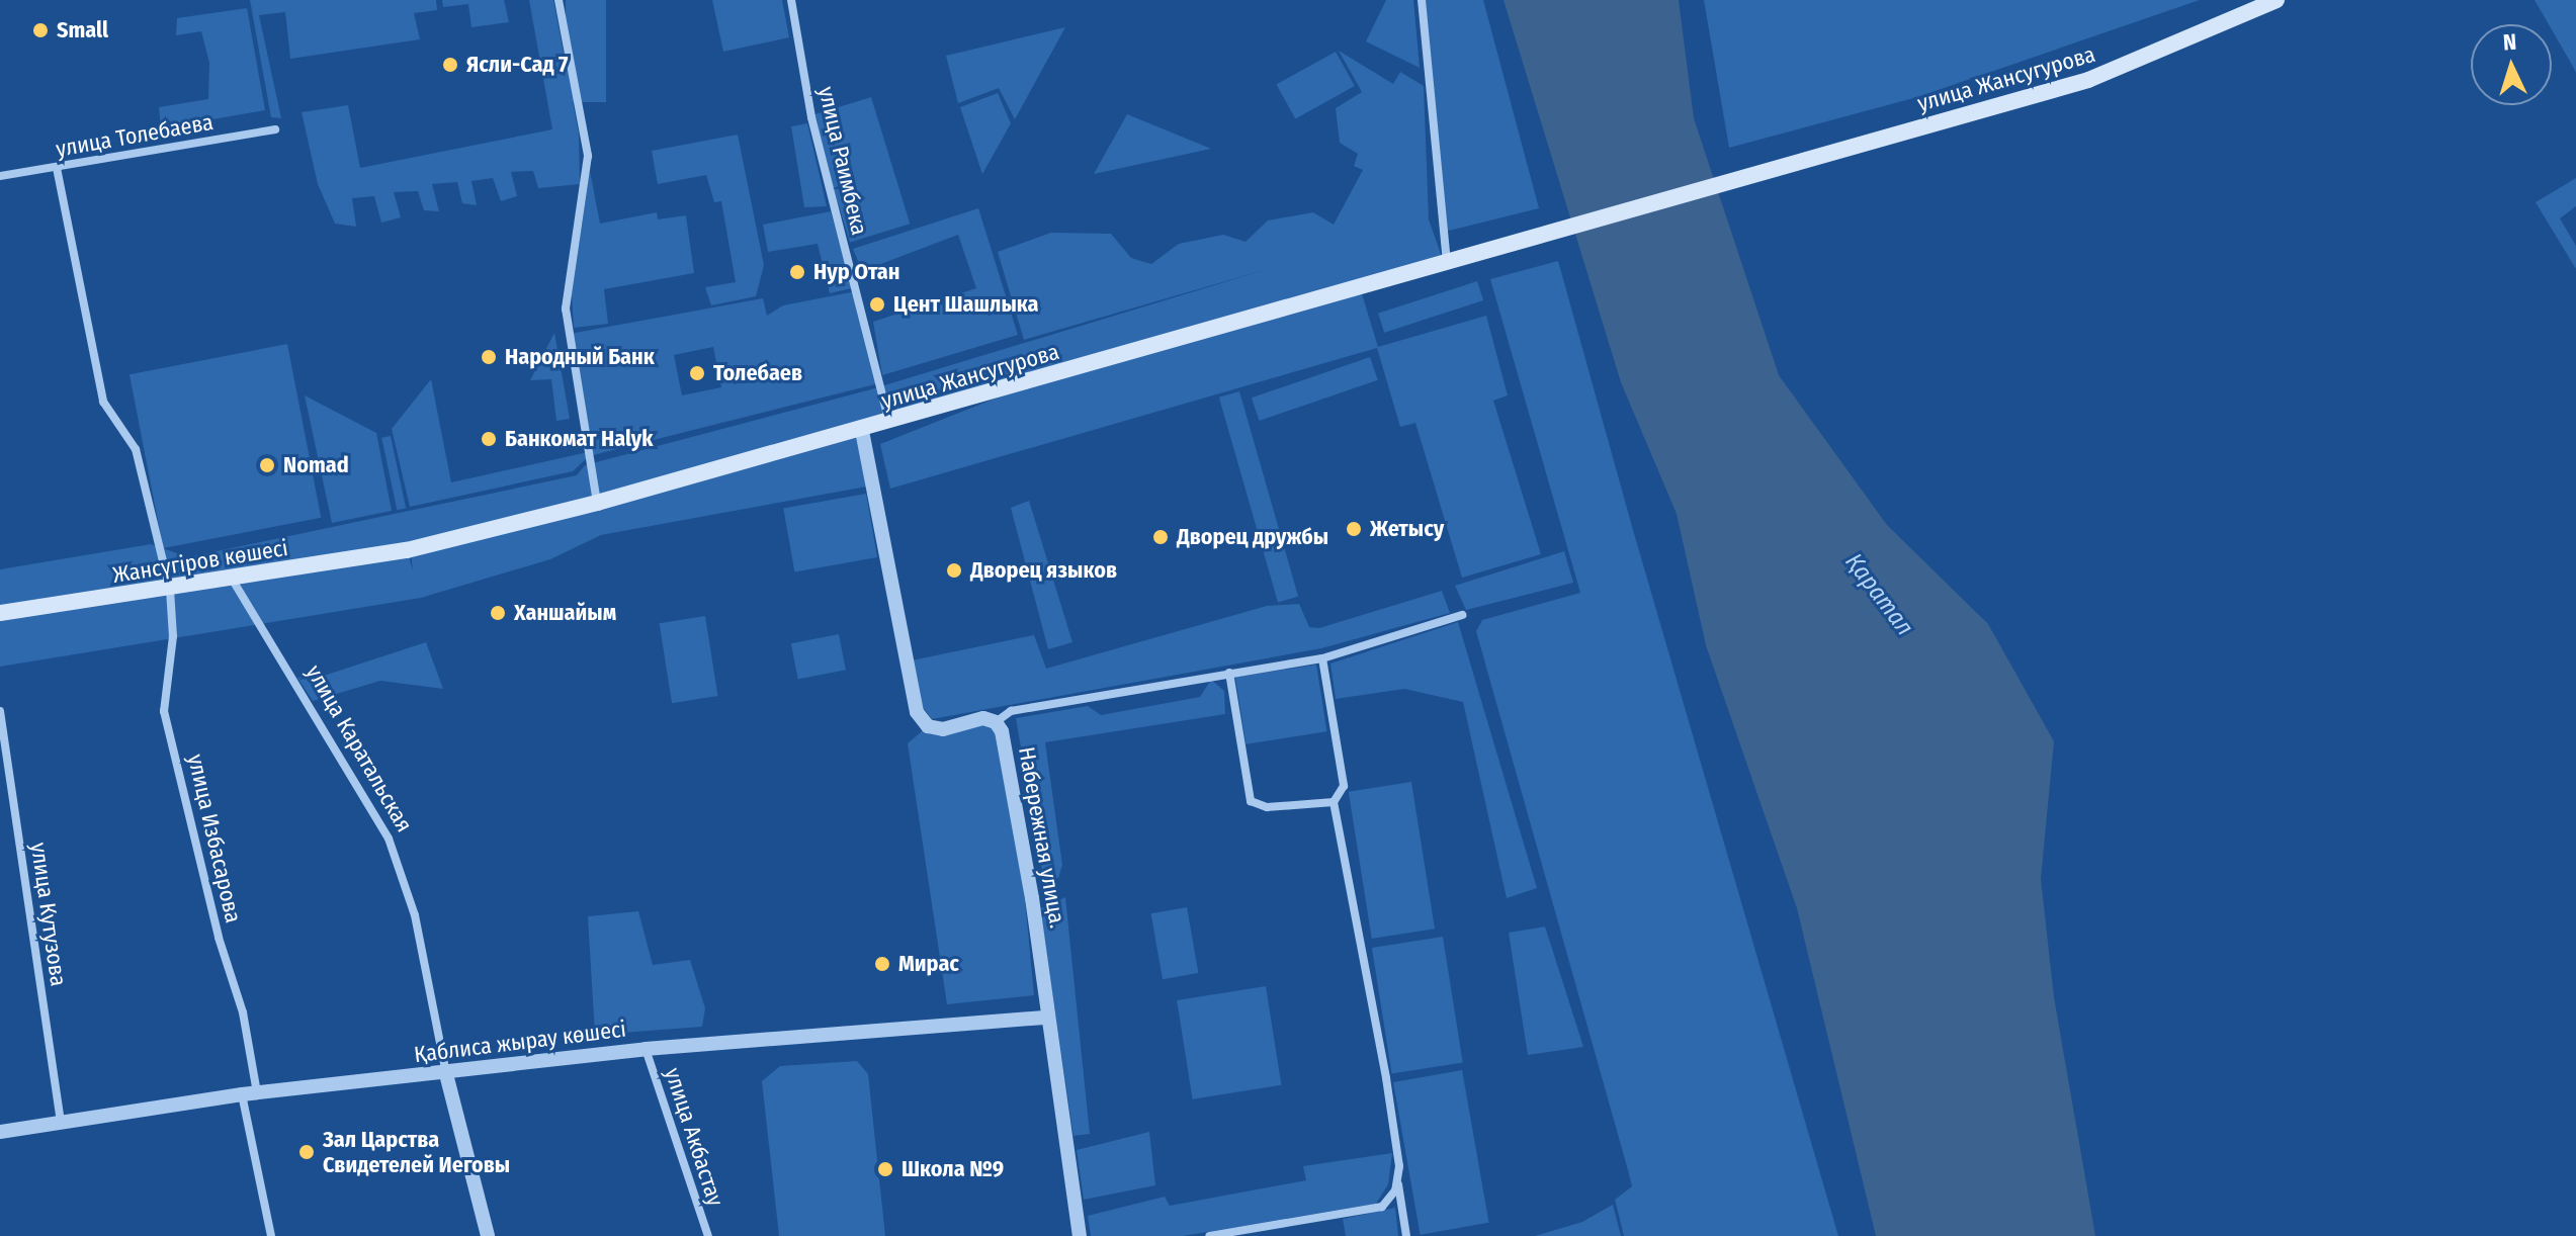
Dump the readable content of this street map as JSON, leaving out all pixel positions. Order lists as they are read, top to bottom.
{
  "streets": {
    "main road": ["улица Жансугурова", "Жансүгіров көшесі"],
    "street": [
      "улица Толебаева",
      "улица Раимбека",
      "улица Каратальская",
      "Набережная улица.",
      "улица Избасарова",
      "улица Кутузова",
      "Қаблиса жырау көшесі",
      "улица Акбастау"
    ]
  },
  "crossings": [
    ["улица Жансугурова", "улица Раимбека"],
    ["улица Жансугурова", "Жансүгіров көшесі"],
    ["улица Жансугурова", "Набережная улица."],
    ["Жансүгіров көшесі", "улица Каратальская"],
    ["Жансүгіров көшесі", "улица Избасарова"],
    ["улица Каратальская", "Қаблиса жырау көшесі"],
    ["Набережная улица.", "Қаблиса жырау көшесі"],
    ["улица Избасарова", "Қаблиса жырау көшесі"],
    ["улица Кутузова", "Қаблиса жырау көшесі"],
    ["Қаблиса жырау көшесі", "улица Акбастау"]
  ],
  "water": ["Қаратал"],
  "places": [
    "Small",
    "Ясли-Сад 7",
    "Нур Отан",
    "Цент Шашлыка",
    "Народный Банк",
    "Толебаев",
    "Банкомат Halyk",
    "Nomad",
    "Жетысу",
    "Дворец дружбы",
    "Дворец языков",
    "Ханшайым",
    "Мирас",
    "Зал Царства Свидетелей Иеговы",
    "Школа №9"
  ],
  "north": "top"
}
